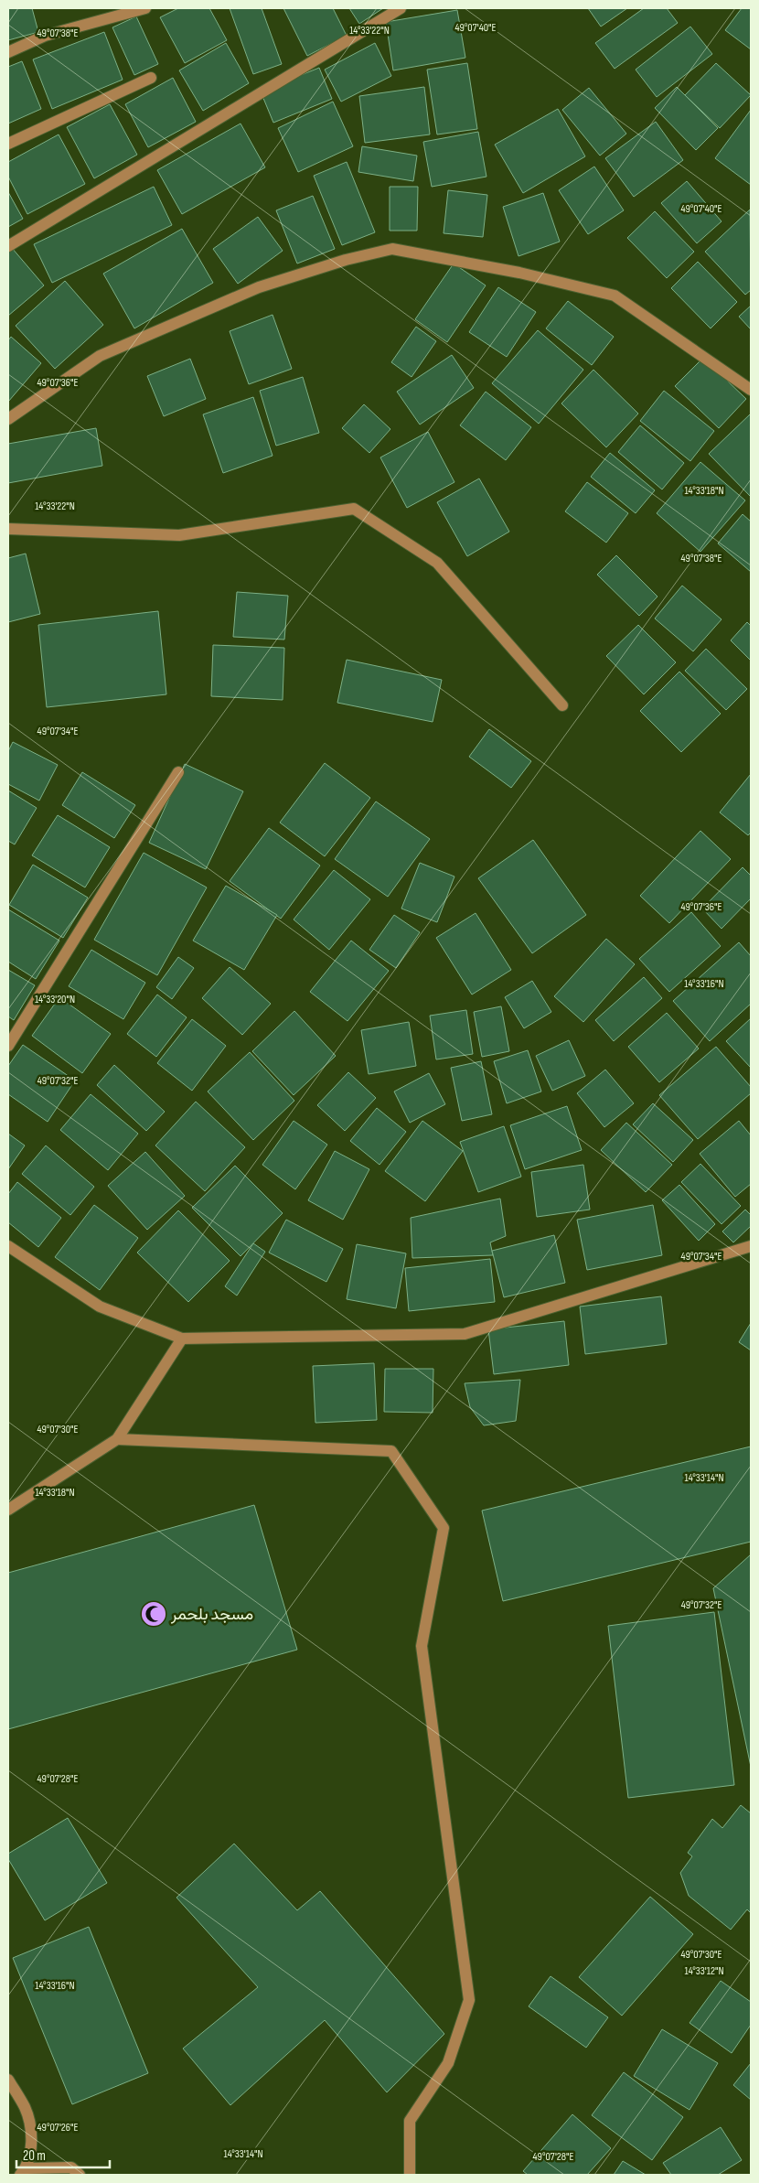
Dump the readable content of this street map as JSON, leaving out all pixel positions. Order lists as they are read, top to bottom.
{
  "places": {
    "mosque": ["مسجد بلحمر"]
  },
  "scale_bar": "20 m",
  "coordinates": [
    "49°07'40\"E",
    "14°33'22\"N",
    "49°07'38\"E",
    "49°07'36\"E",
    "14°33'18\"N",
    "49°07'34\"E",
    "14°33'16\"N",
    "14°33'20\"N",
    "49°07'32\"E",
    "49°07'30\"E",
    "14°33'14\"N",
    "49°07'28\"E",
    "14°33'12\"N",
    "49°07'26\"E"
  ]
}
